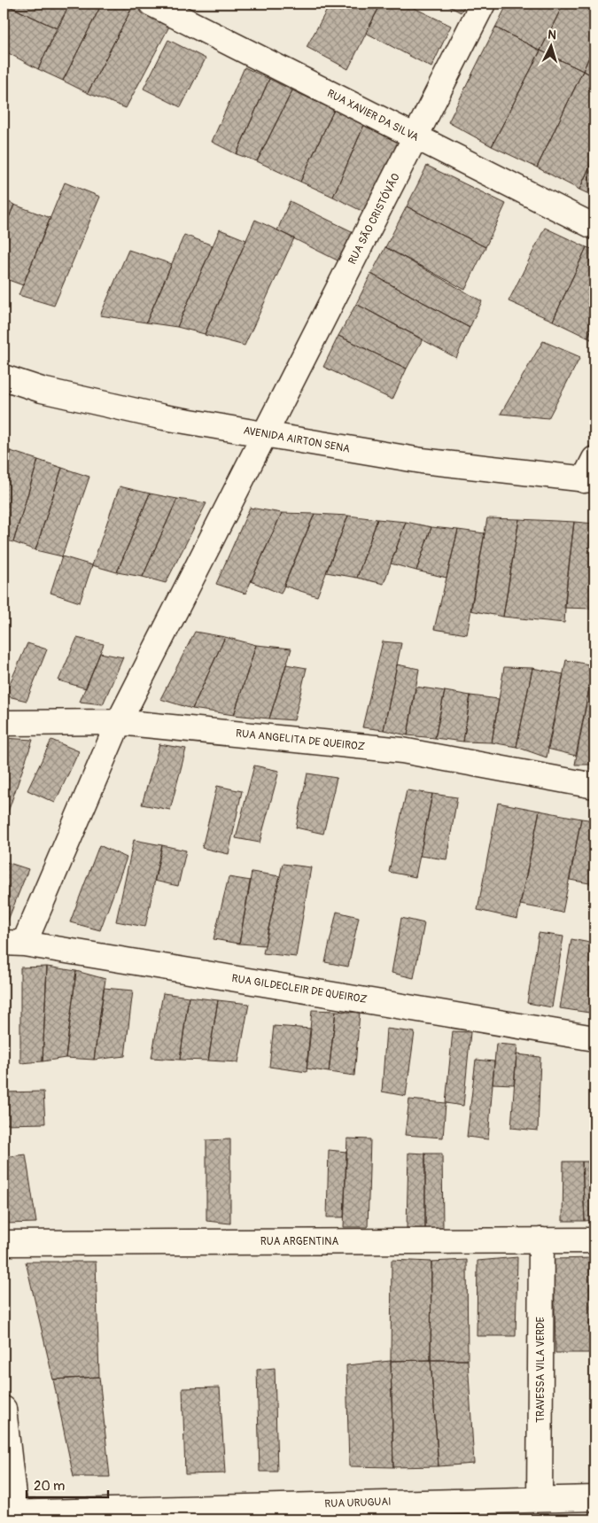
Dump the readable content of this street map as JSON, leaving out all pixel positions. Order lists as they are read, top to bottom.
{
  "streets": {
    "street": [
      "RUA XAVIER DA SILVA",
      "RUA SÃO CRISTÓVÃO",
      "AVENIDA AIRTON SENA",
      "RUA ANGELITA DE QUEIROZ",
      "RUA GILDECLEIR DE QUEIROZ",
      "RUA ARGENTINA",
      "TRAVESSA VILA VERDE",
      "RUA URUGUAI"
    ]
  },
  "crossings": [
    ["RUA XAVIER DA SILVA", "RUA SÃO CRISTÓVÃO"],
    ["RUA SÃO CRISTÓVÃO", "AVENIDA AIRTON SENA"],
    ["RUA SÃO CRISTÓVÃO", "RUA ANGELITA DE QUEIROZ"],
    ["RUA SÃO CRISTÓVÃO", "RUA GILDECLEIR DE QUEIROZ"],
    ["RUA ARGENTINA", "TRAVESSA VILA VERDE"],
    ["TRAVESSA VILA VERDE", "RUA URUGUAI"]
  ],
  "scale_bar": "20 m",
  "north": "top"
}
